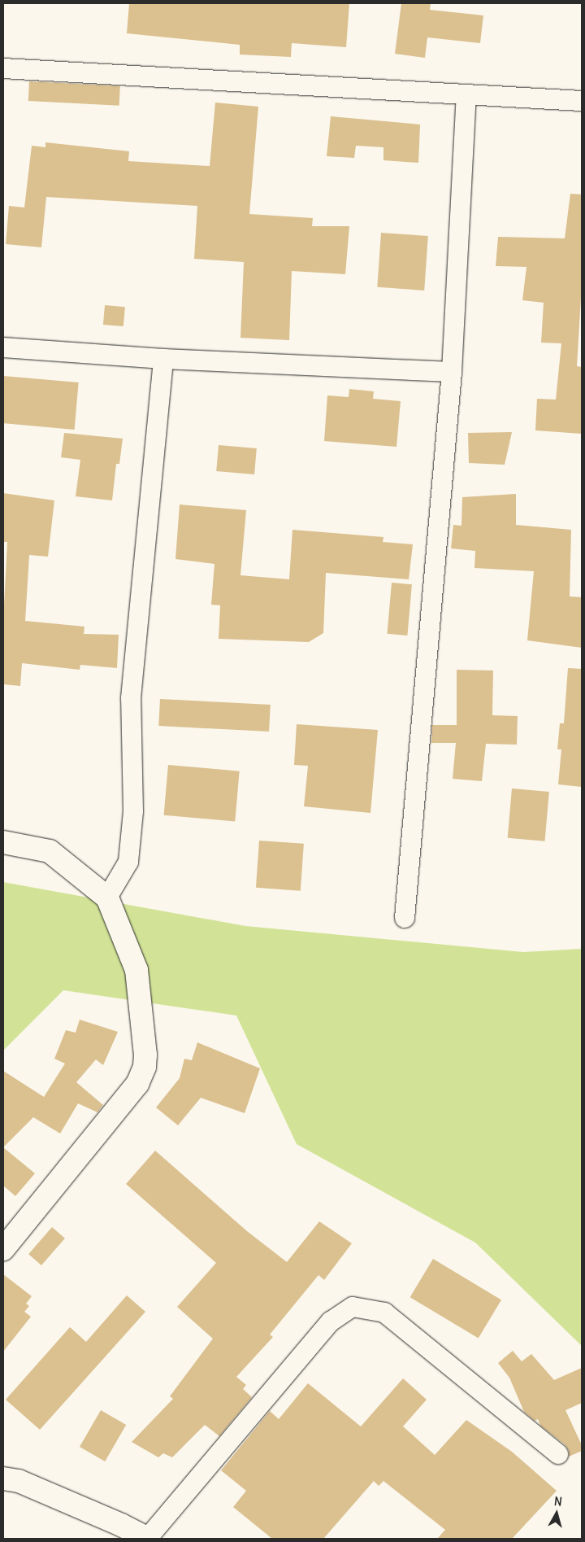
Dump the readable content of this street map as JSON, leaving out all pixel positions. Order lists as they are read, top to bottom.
{
  "north": "top"
}
